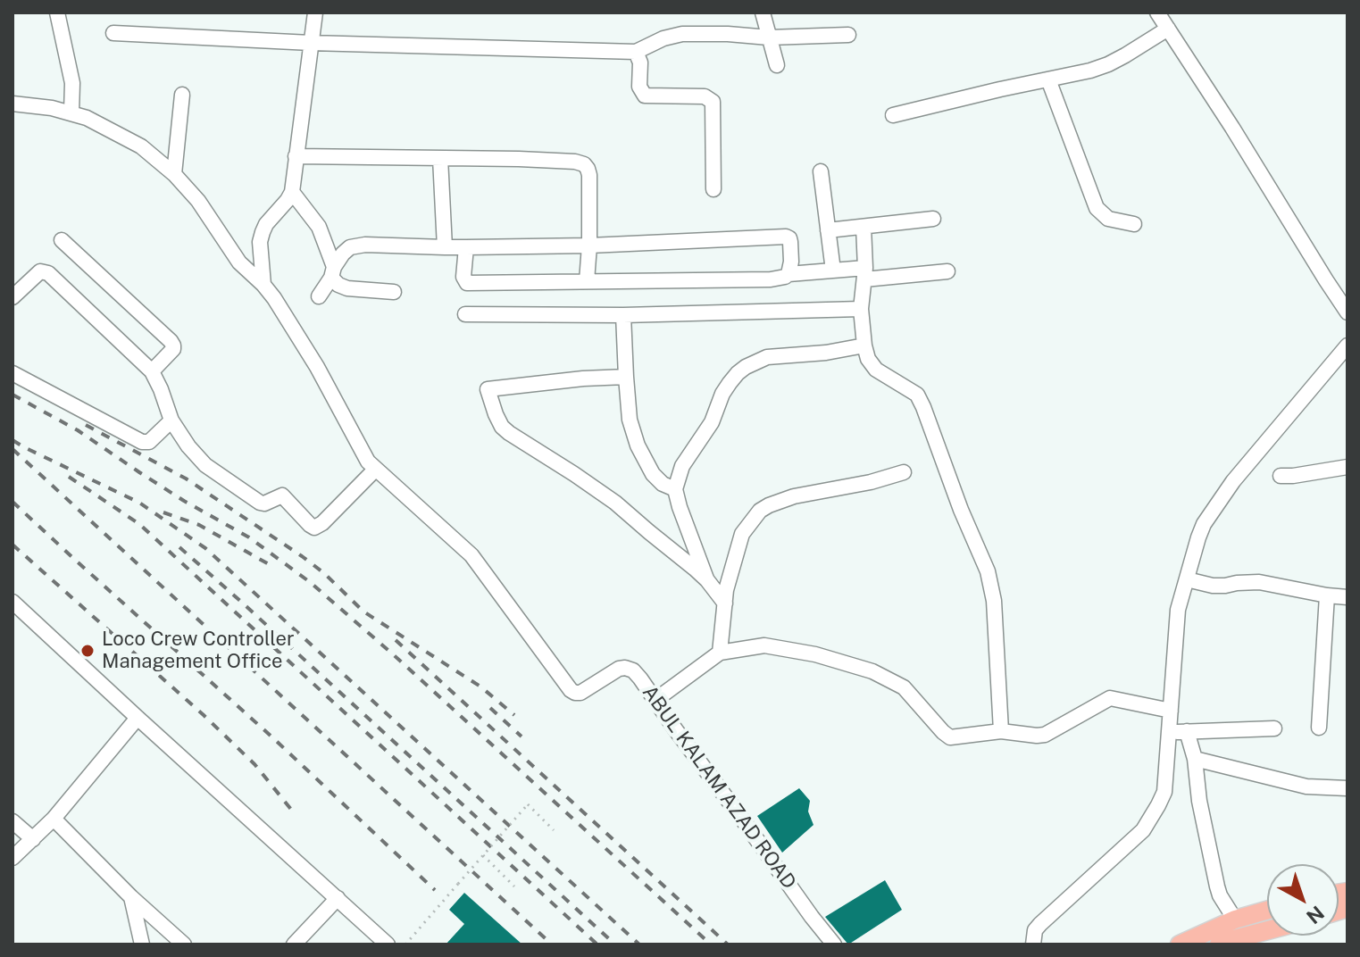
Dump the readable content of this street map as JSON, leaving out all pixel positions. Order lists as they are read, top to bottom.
{
  "streets": {
    "street": ["ABUL KALAM AZAD ROAD"]
  },
  "places": ["Loco Crew Controller Management Office"],
  "north": "bottom right"
}
